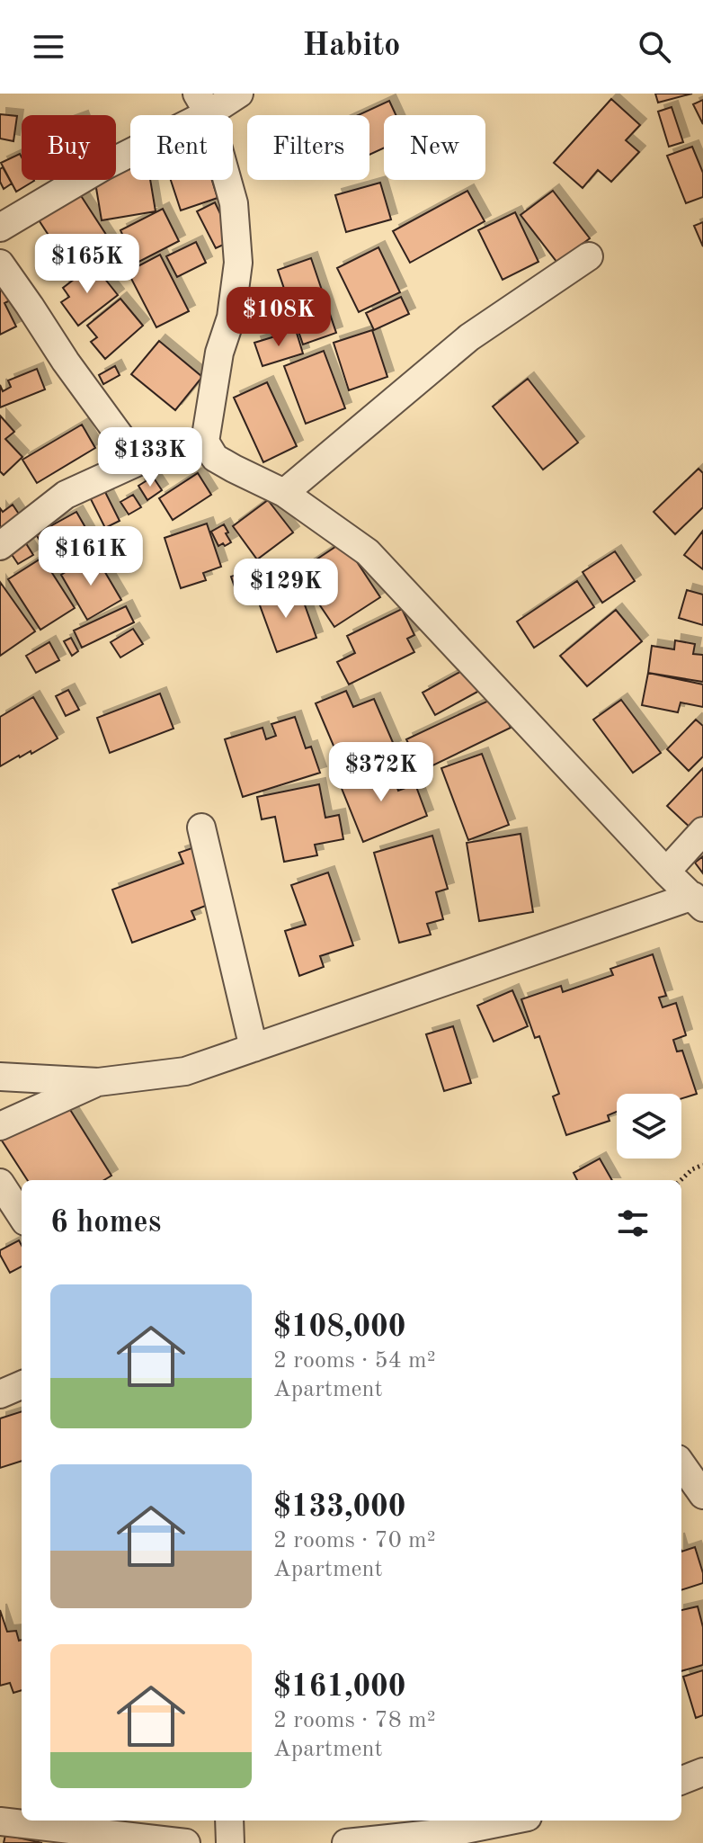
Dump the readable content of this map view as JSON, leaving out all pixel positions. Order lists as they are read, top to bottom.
{
  "page": {
    "header": "Habito",
    "chip": [
      "Buy",
      "Rent",
      "Filters",
      "New"
    ],
    "price": [
      "$165K",
      "$108K",
      "$133K",
      "$161K",
      "$129K",
      "$372K"
    ],
    "heading": "6 homes",
    "list": [
      {
        "name": "$108,000",
        "note": "2 rooms · 54 m² · Apartment"
      },
      {
        "name": "$133,000",
        "note": "2 rooms · 70 m² · Apartment"
      },
      {
        "name": "$161,000",
        "note": "2 rooms · 78 m² · Apartment"
      }
    ]
  }
}
